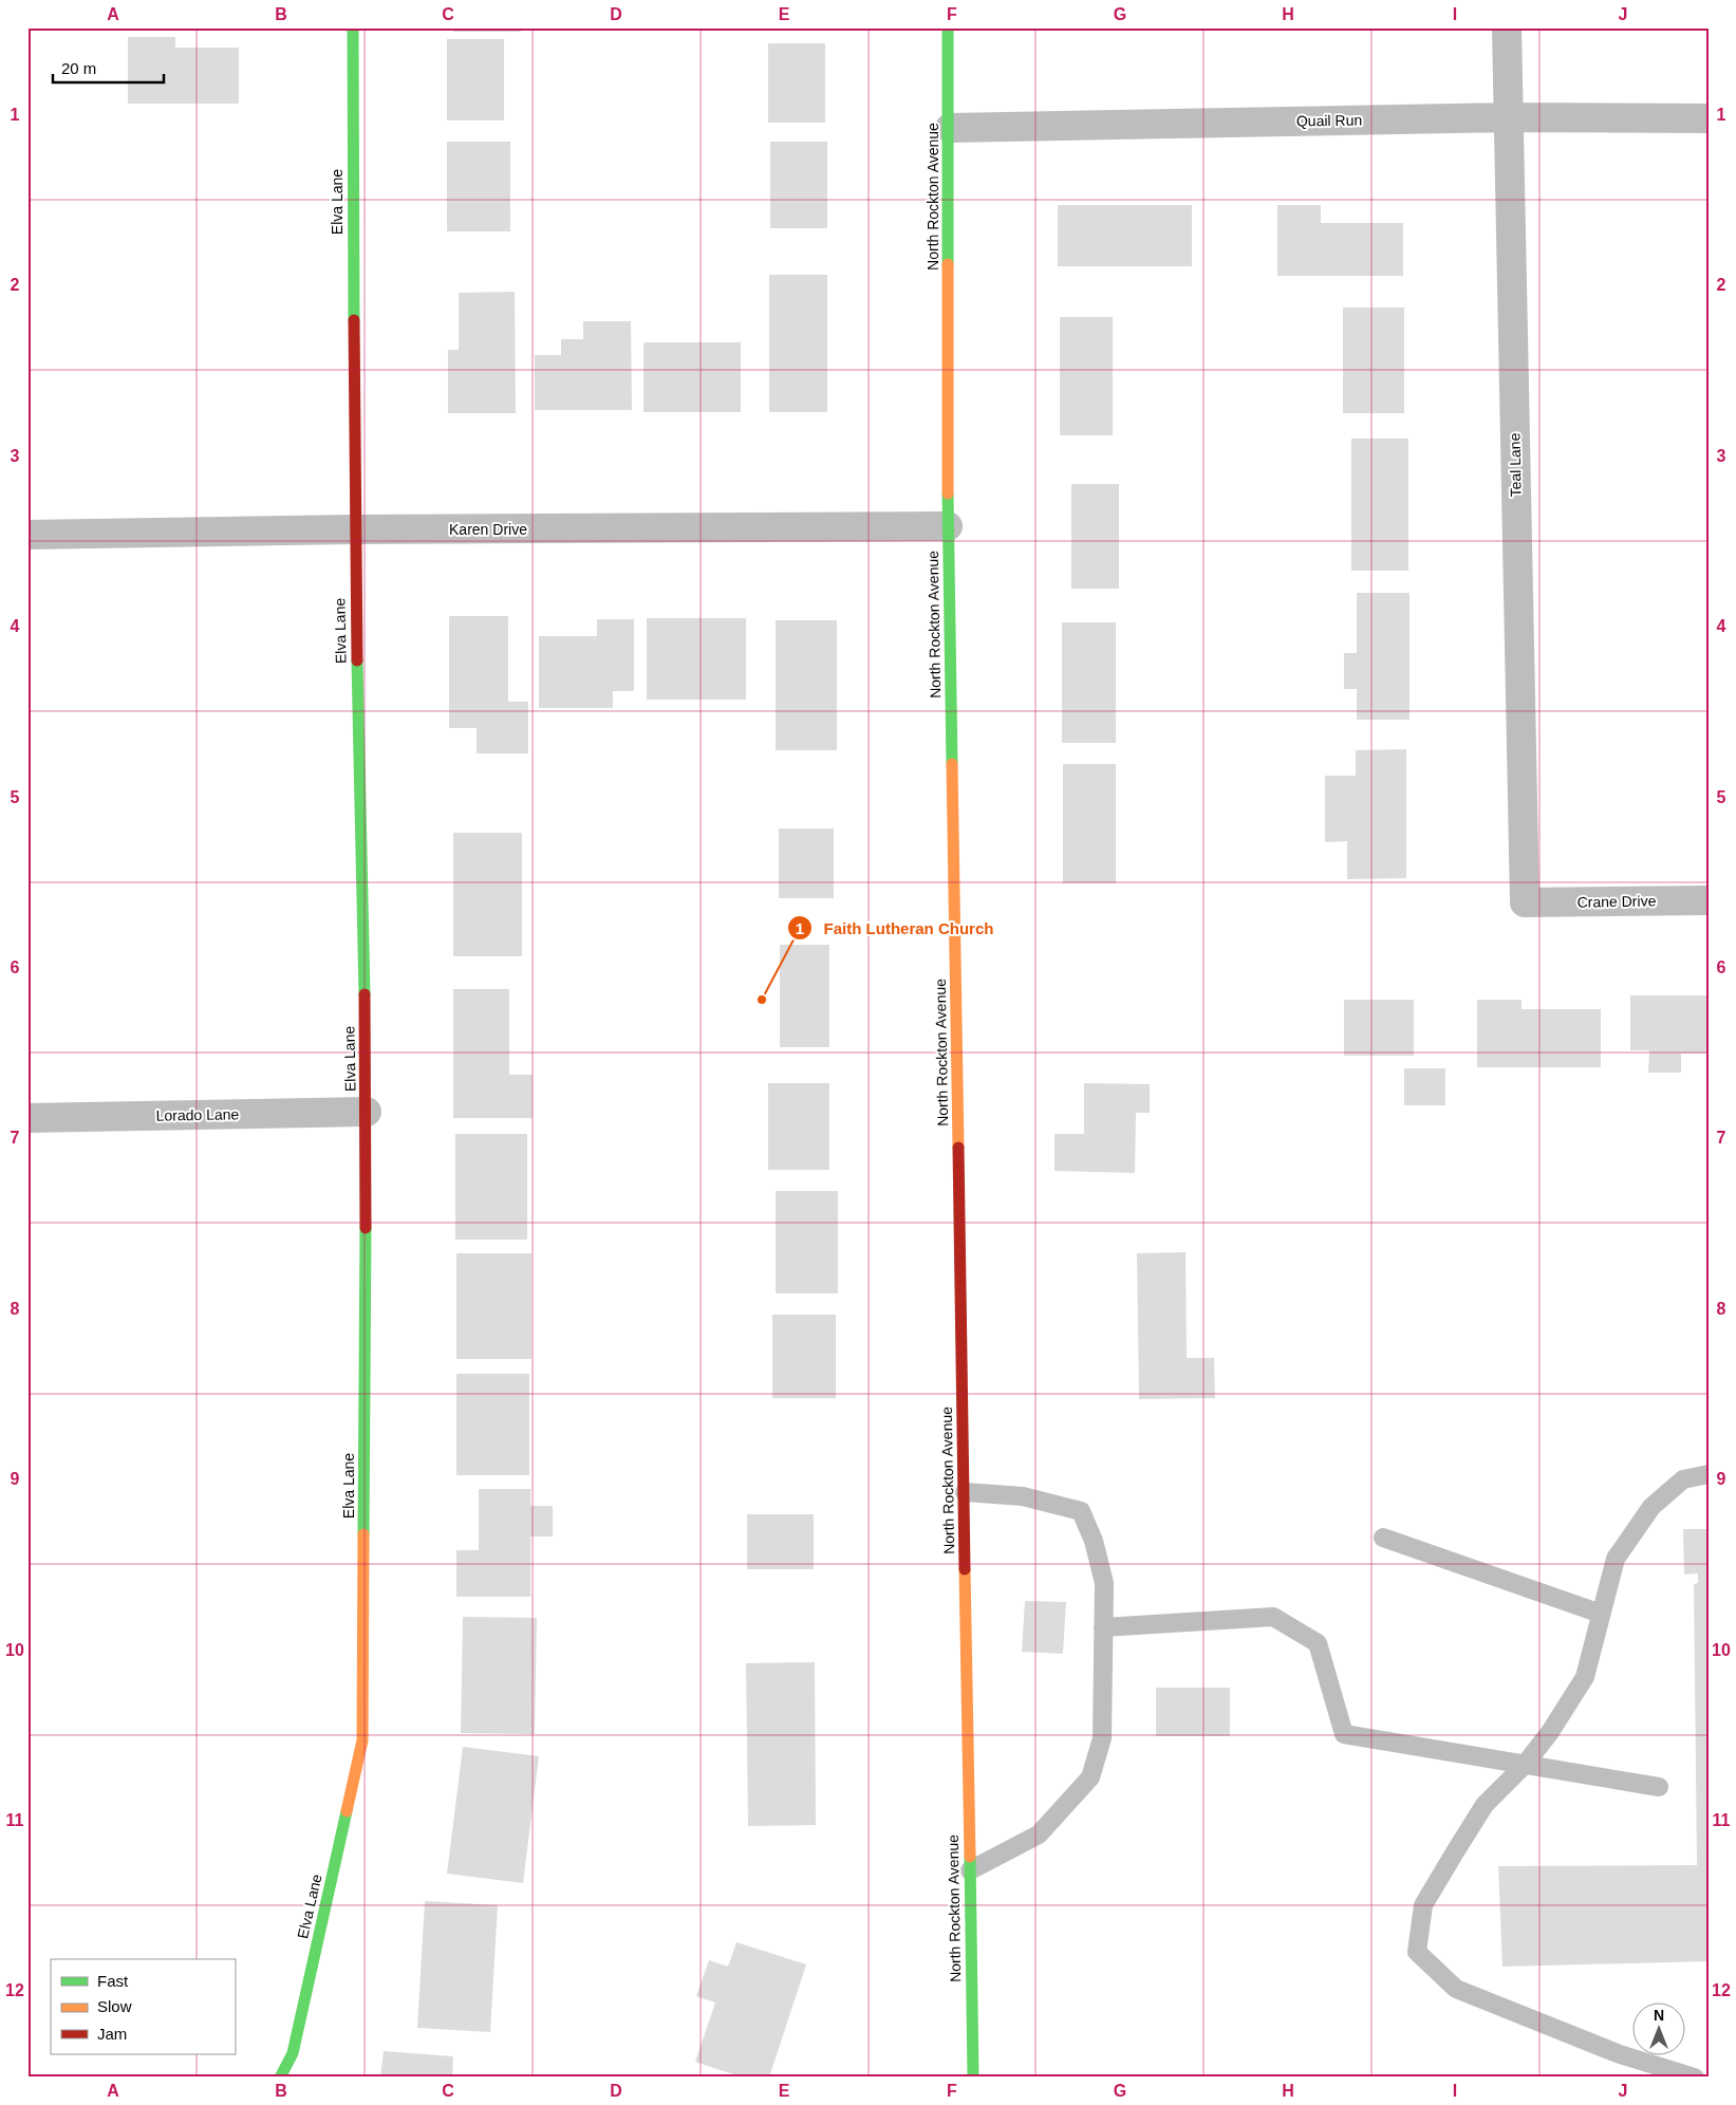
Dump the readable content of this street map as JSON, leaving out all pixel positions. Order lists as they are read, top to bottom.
{
  "streets": {
    "main road": ["North Rockton Avenue", "Elva Lane"],
    "street": [
      "Quail Run",
      "Teal Lane",
      "Karen Drive",
      "Crane Drive",
      "Lorado Lane"
    ]
  },
  "crossings": [
    ["Quail Run", "North Rockton Avenue"],
    ["Quail Run", "Teal Lane"],
    ["North Rockton Avenue", "Karen Drive"],
    ["Elva Lane", "Karen Drive"],
    ["Elva Lane", "Lorado Lane"],
    ["Teal Lane", "Crane Drive"]
  ],
  "places": ["Faith Lutheran Church"],
  "legend": ["Fast", "Slow", "Jam"],
  "scale_bar": "20 m",
  "north": "top",
  "grid": {
    "columns": [
      "A",
      "B",
      "C",
      "D",
      "E",
      "F",
      "G",
      "H",
      "I",
      "J"
    ],
    "rows": [
      "1",
      "2",
      "3",
      "4",
      "5",
      "6",
      "7",
      "8",
      "9",
      "10",
      "11",
      "12"
    ]
  }
}
